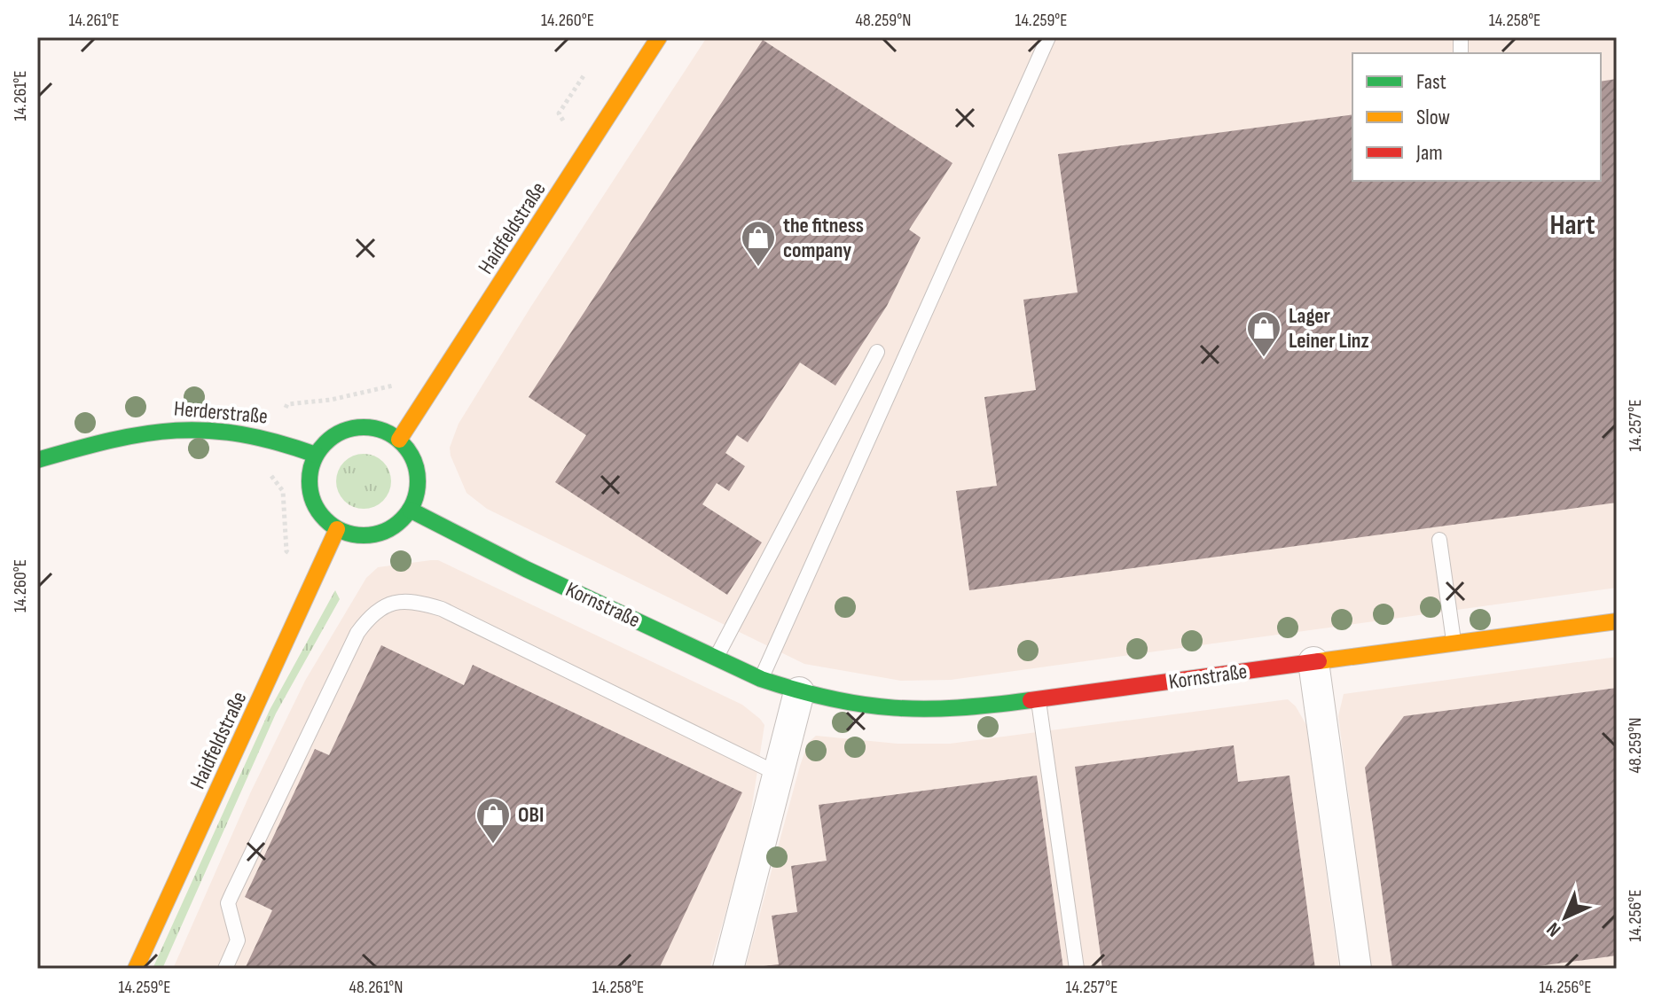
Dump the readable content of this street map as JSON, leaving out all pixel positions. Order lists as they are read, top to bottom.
{
  "streets": {
    "street": ["Haidfeldstraße", "Herderstraße", "Kornstraße"]
  },
  "crossings": [
    ["Haidfeldstraße", "Herderstraße"],
    ["Haidfeldstraße", "Kornstraße"],
    ["Herderstraße", "Kornstraße"]
  ],
  "districts": ["Hart"],
  "places": {
    "shop": ["the fitness company", "Lager Leiner Linz", "OBI"]
  },
  "legend": ["Fast", "Slow", "Jam"],
  "north": "bottom left",
  "coordinates": [
    "14.261°E",
    "14.260°E",
    "48.259°N",
    "14.259°E",
    "14.258°E",
    "14.257°E",
    "14.256°E",
    "48.261°N"
  ]
}
